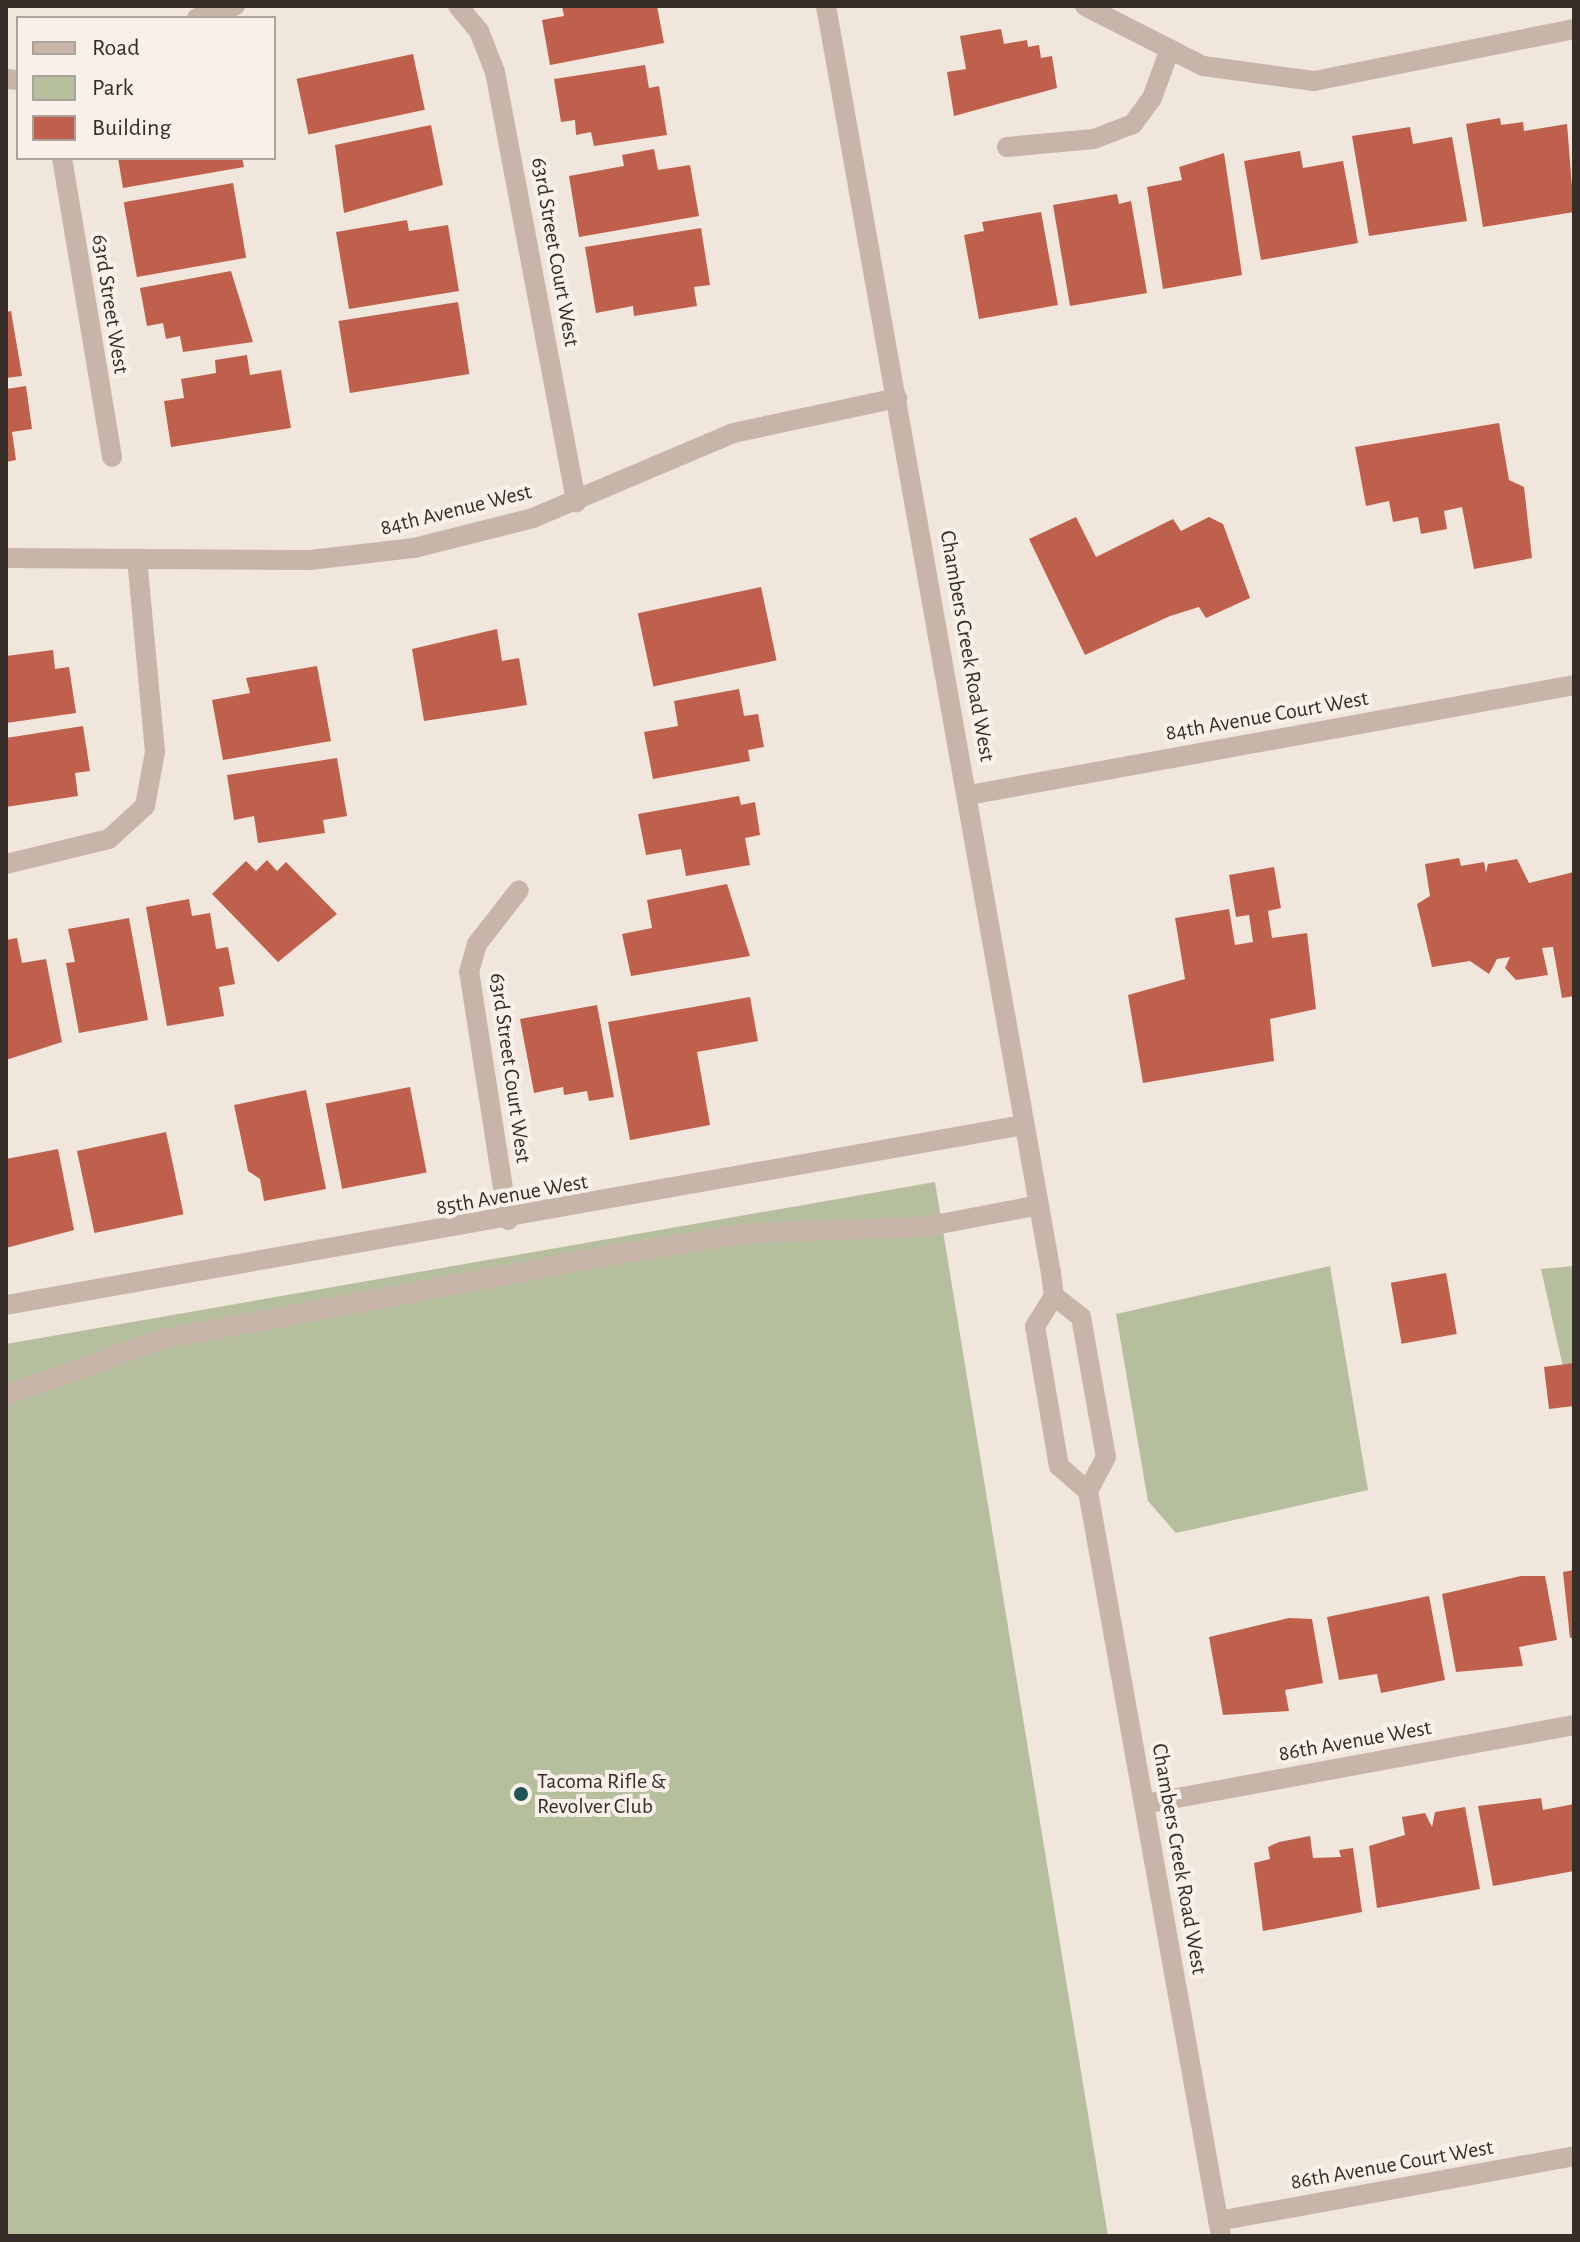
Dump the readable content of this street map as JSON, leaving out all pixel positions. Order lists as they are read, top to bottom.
{
  "streets": {
    "street": [
      "63rd Street Court West",
      "63rd Street West",
      "84th Avenue West",
      "Chambers Creek Road West",
      "84th Avenue Court West",
      "85th Avenue West",
      "86th Avenue West",
      "86th Avenue Court West"
    ]
  },
  "crossings": [
    ["63rd Street Court West", "84th Avenue West"],
    ["63rd Street Court West", "85th Avenue West"],
    ["84th Avenue West", "Chambers Creek Road West"],
    ["Chambers Creek Road West", "84th Avenue Court West"],
    ["Chambers Creek Road West", "85th Avenue West"],
    ["Chambers Creek Road West", "86th Avenue West"],
    ["Chambers Creek Road West", "86th Avenue Court West"]
  ],
  "places": ["Tacoma Rifle & Revolver Club"],
  "legend": ["Road", "Park", "Building"]
}
